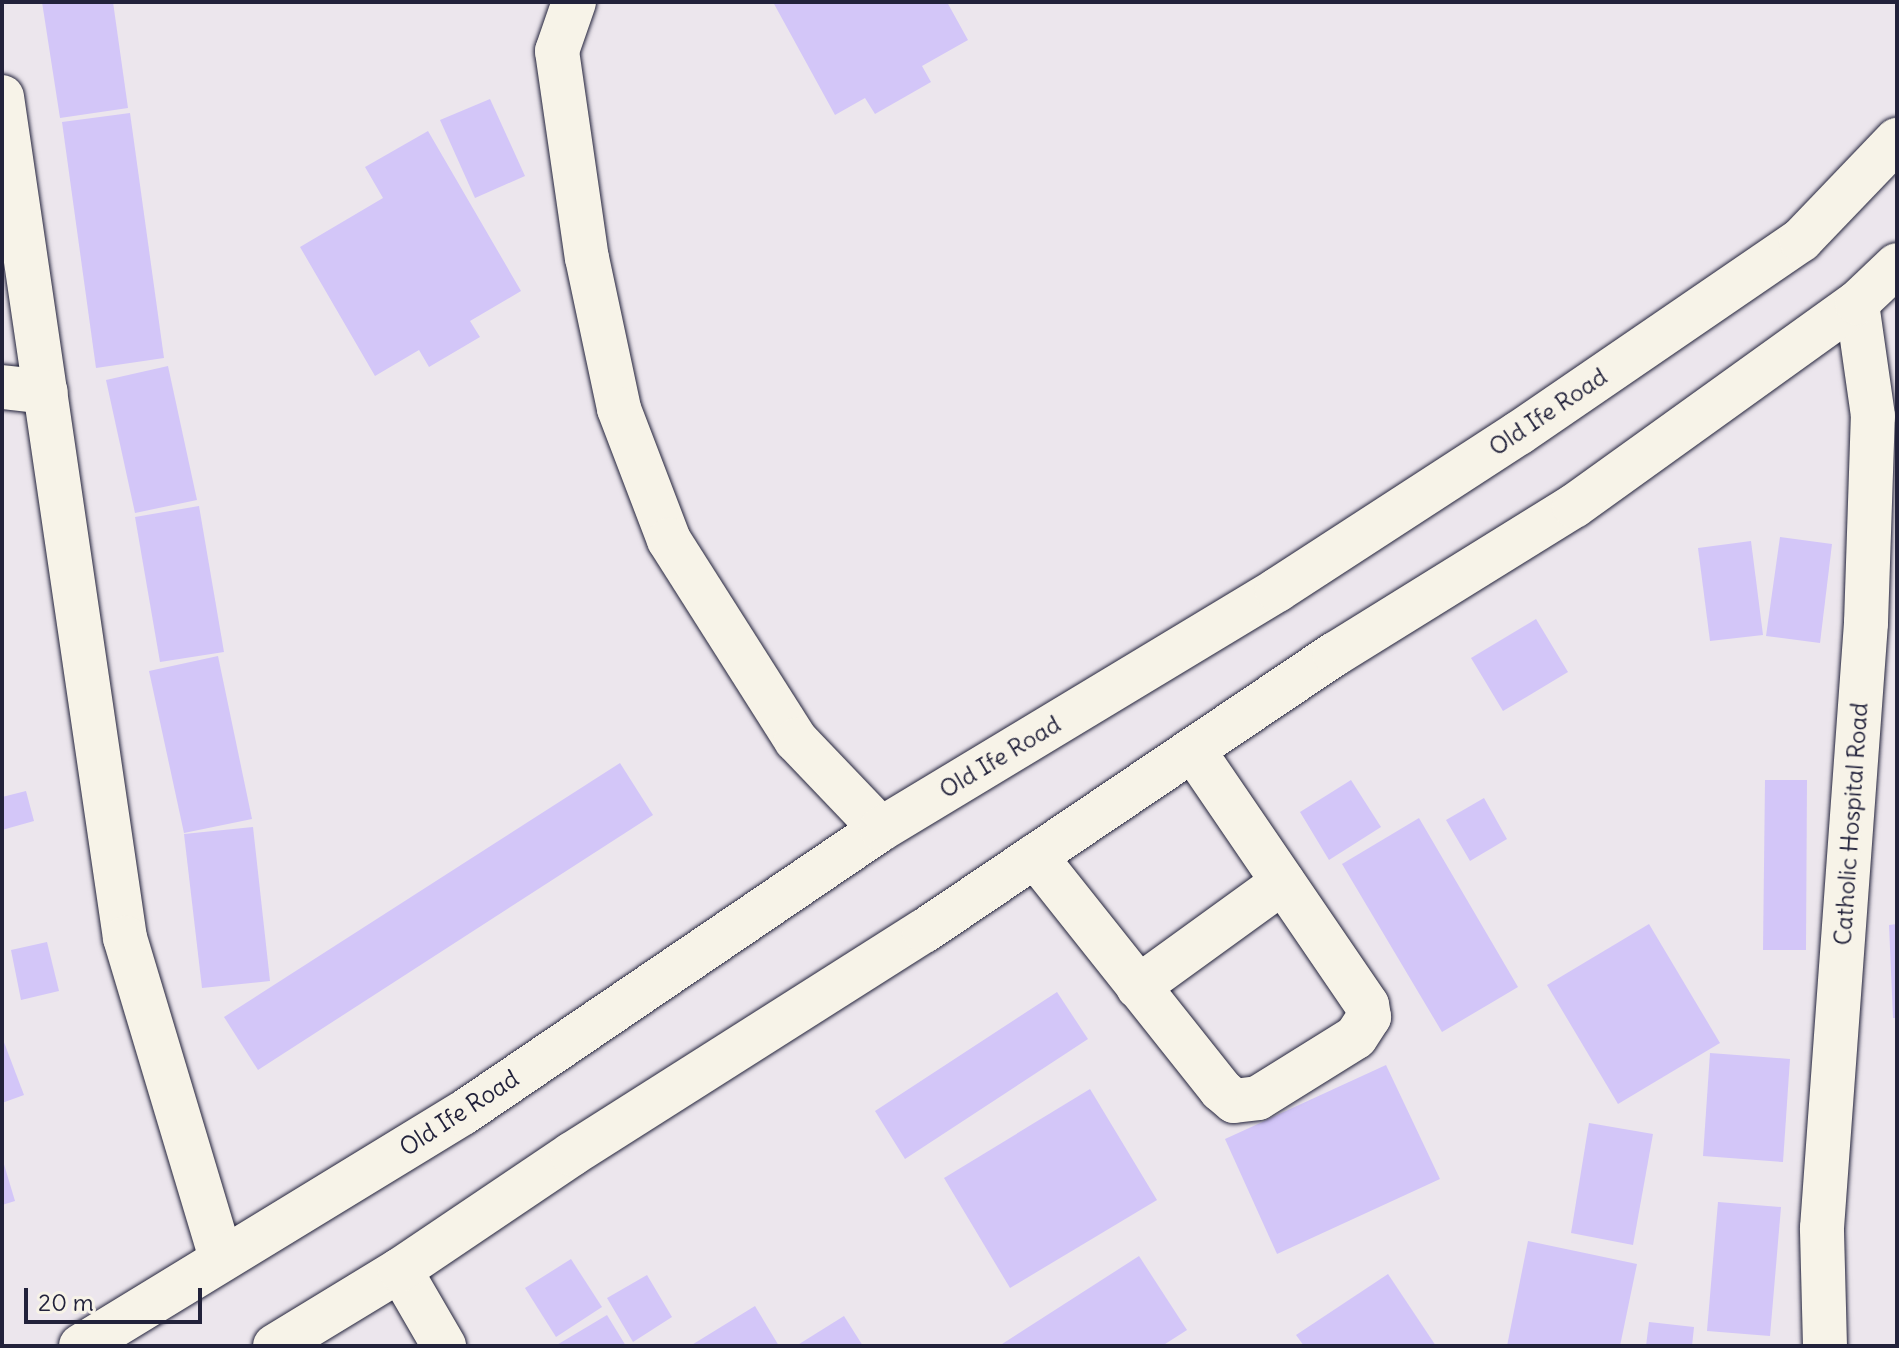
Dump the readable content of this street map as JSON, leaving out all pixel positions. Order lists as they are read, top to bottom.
{
  "streets": {
    "main road": ["Old Ife Road", "Catholic Hospital Road"]
  },
  "scale_bar": "20 m"
}
